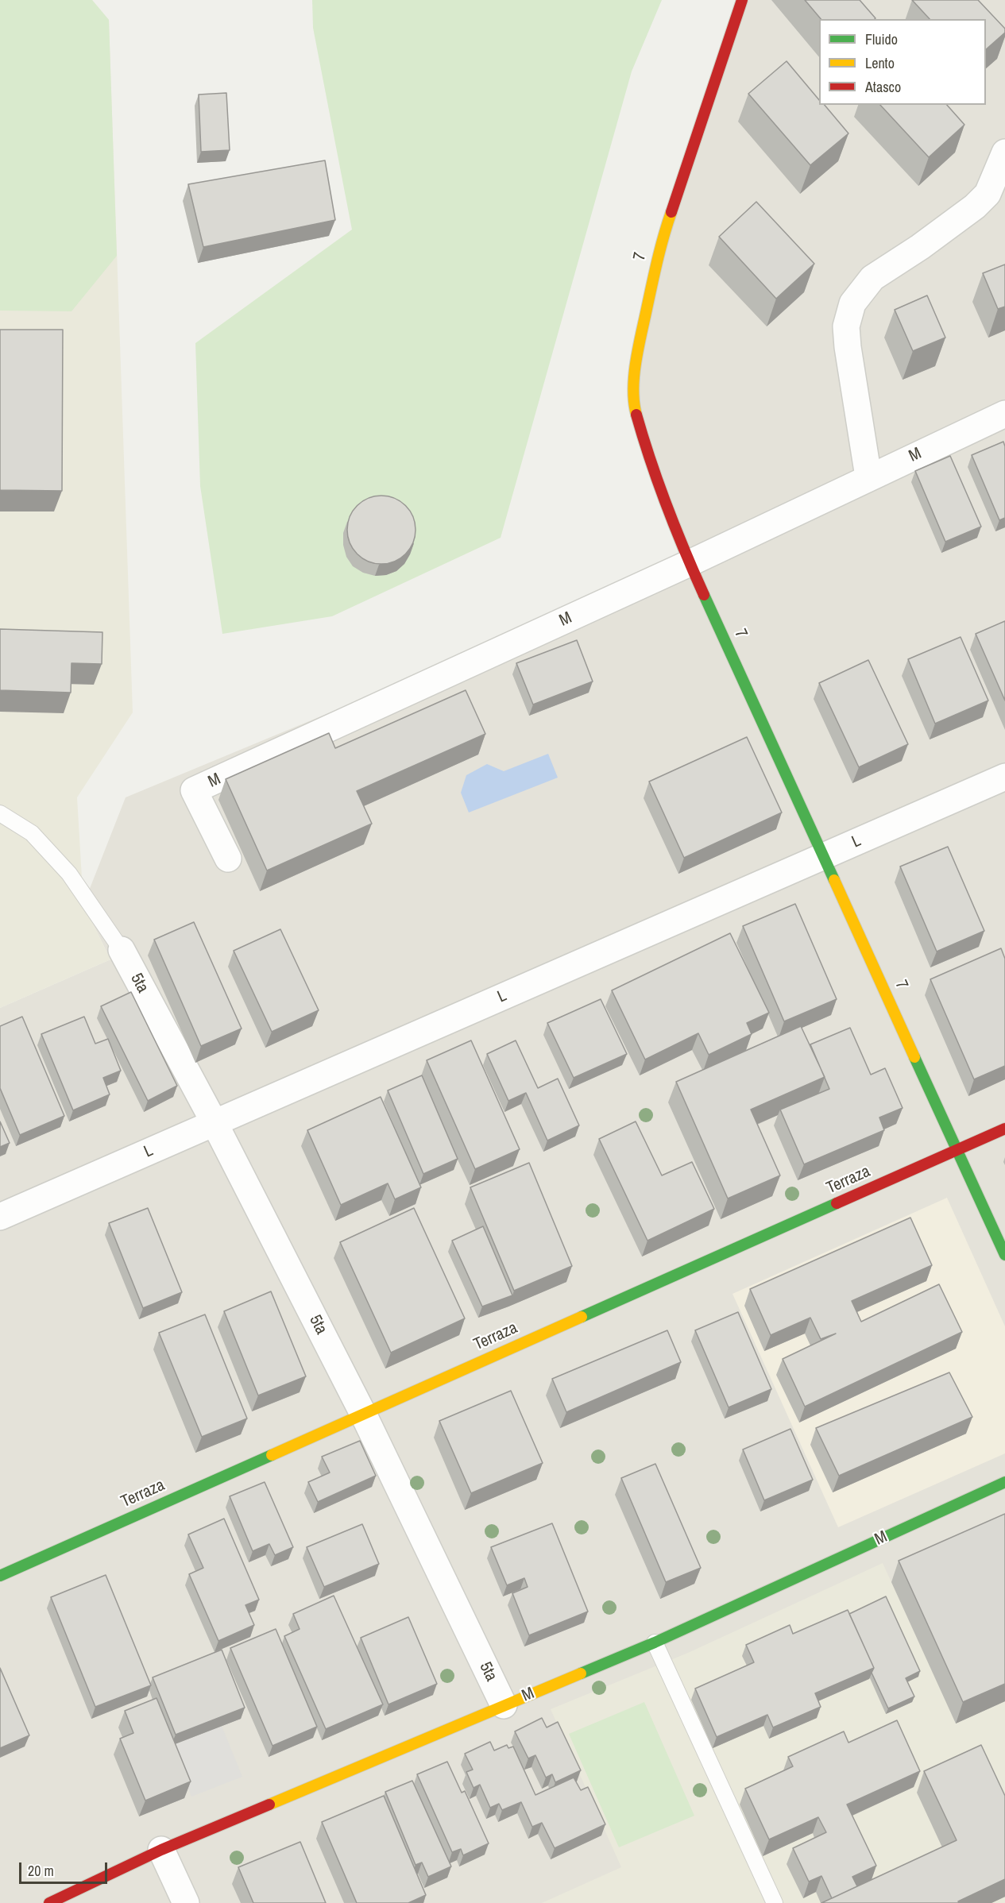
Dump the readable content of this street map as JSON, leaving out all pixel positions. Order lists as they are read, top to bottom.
{
  "streets": {
    "street": [
      "7",
      "M",
      "L",
      "5ta",
      "Terraza"
    ]
  },
  "crossings": [
    ["7", "M"],
    ["7", "L"],
    ["7", "Terraza"],
    ["M", "5ta"],
    ["L", "5ta"],
    ["5ta", "Terraza"]
  ],
  "legend": ["Fluido", "Lento", "Atasco"],
  "scale_bar": "20 m"
}
